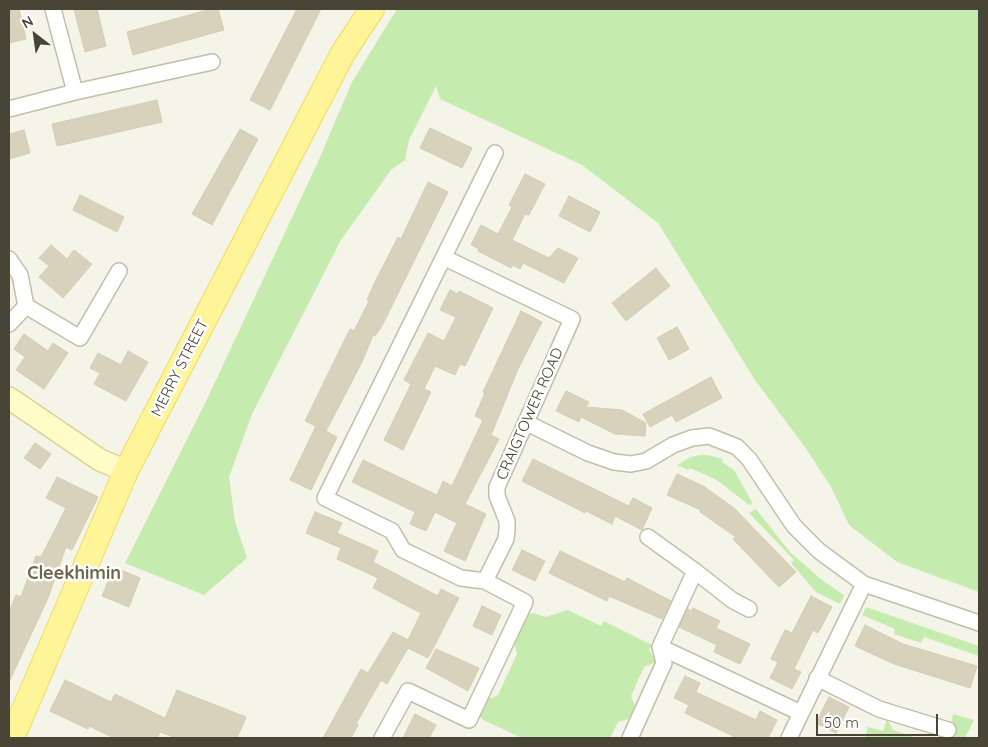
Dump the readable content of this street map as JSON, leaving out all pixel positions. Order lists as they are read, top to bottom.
{
  "streets": {
    "main road": ["MERRY STREET"],
    "street": ["CRAIGTOWER ROAD"]
  },
  "districts": ["Cleekhimin"],
  "scale_bar": "50 m",
  "north": "top left"
}
